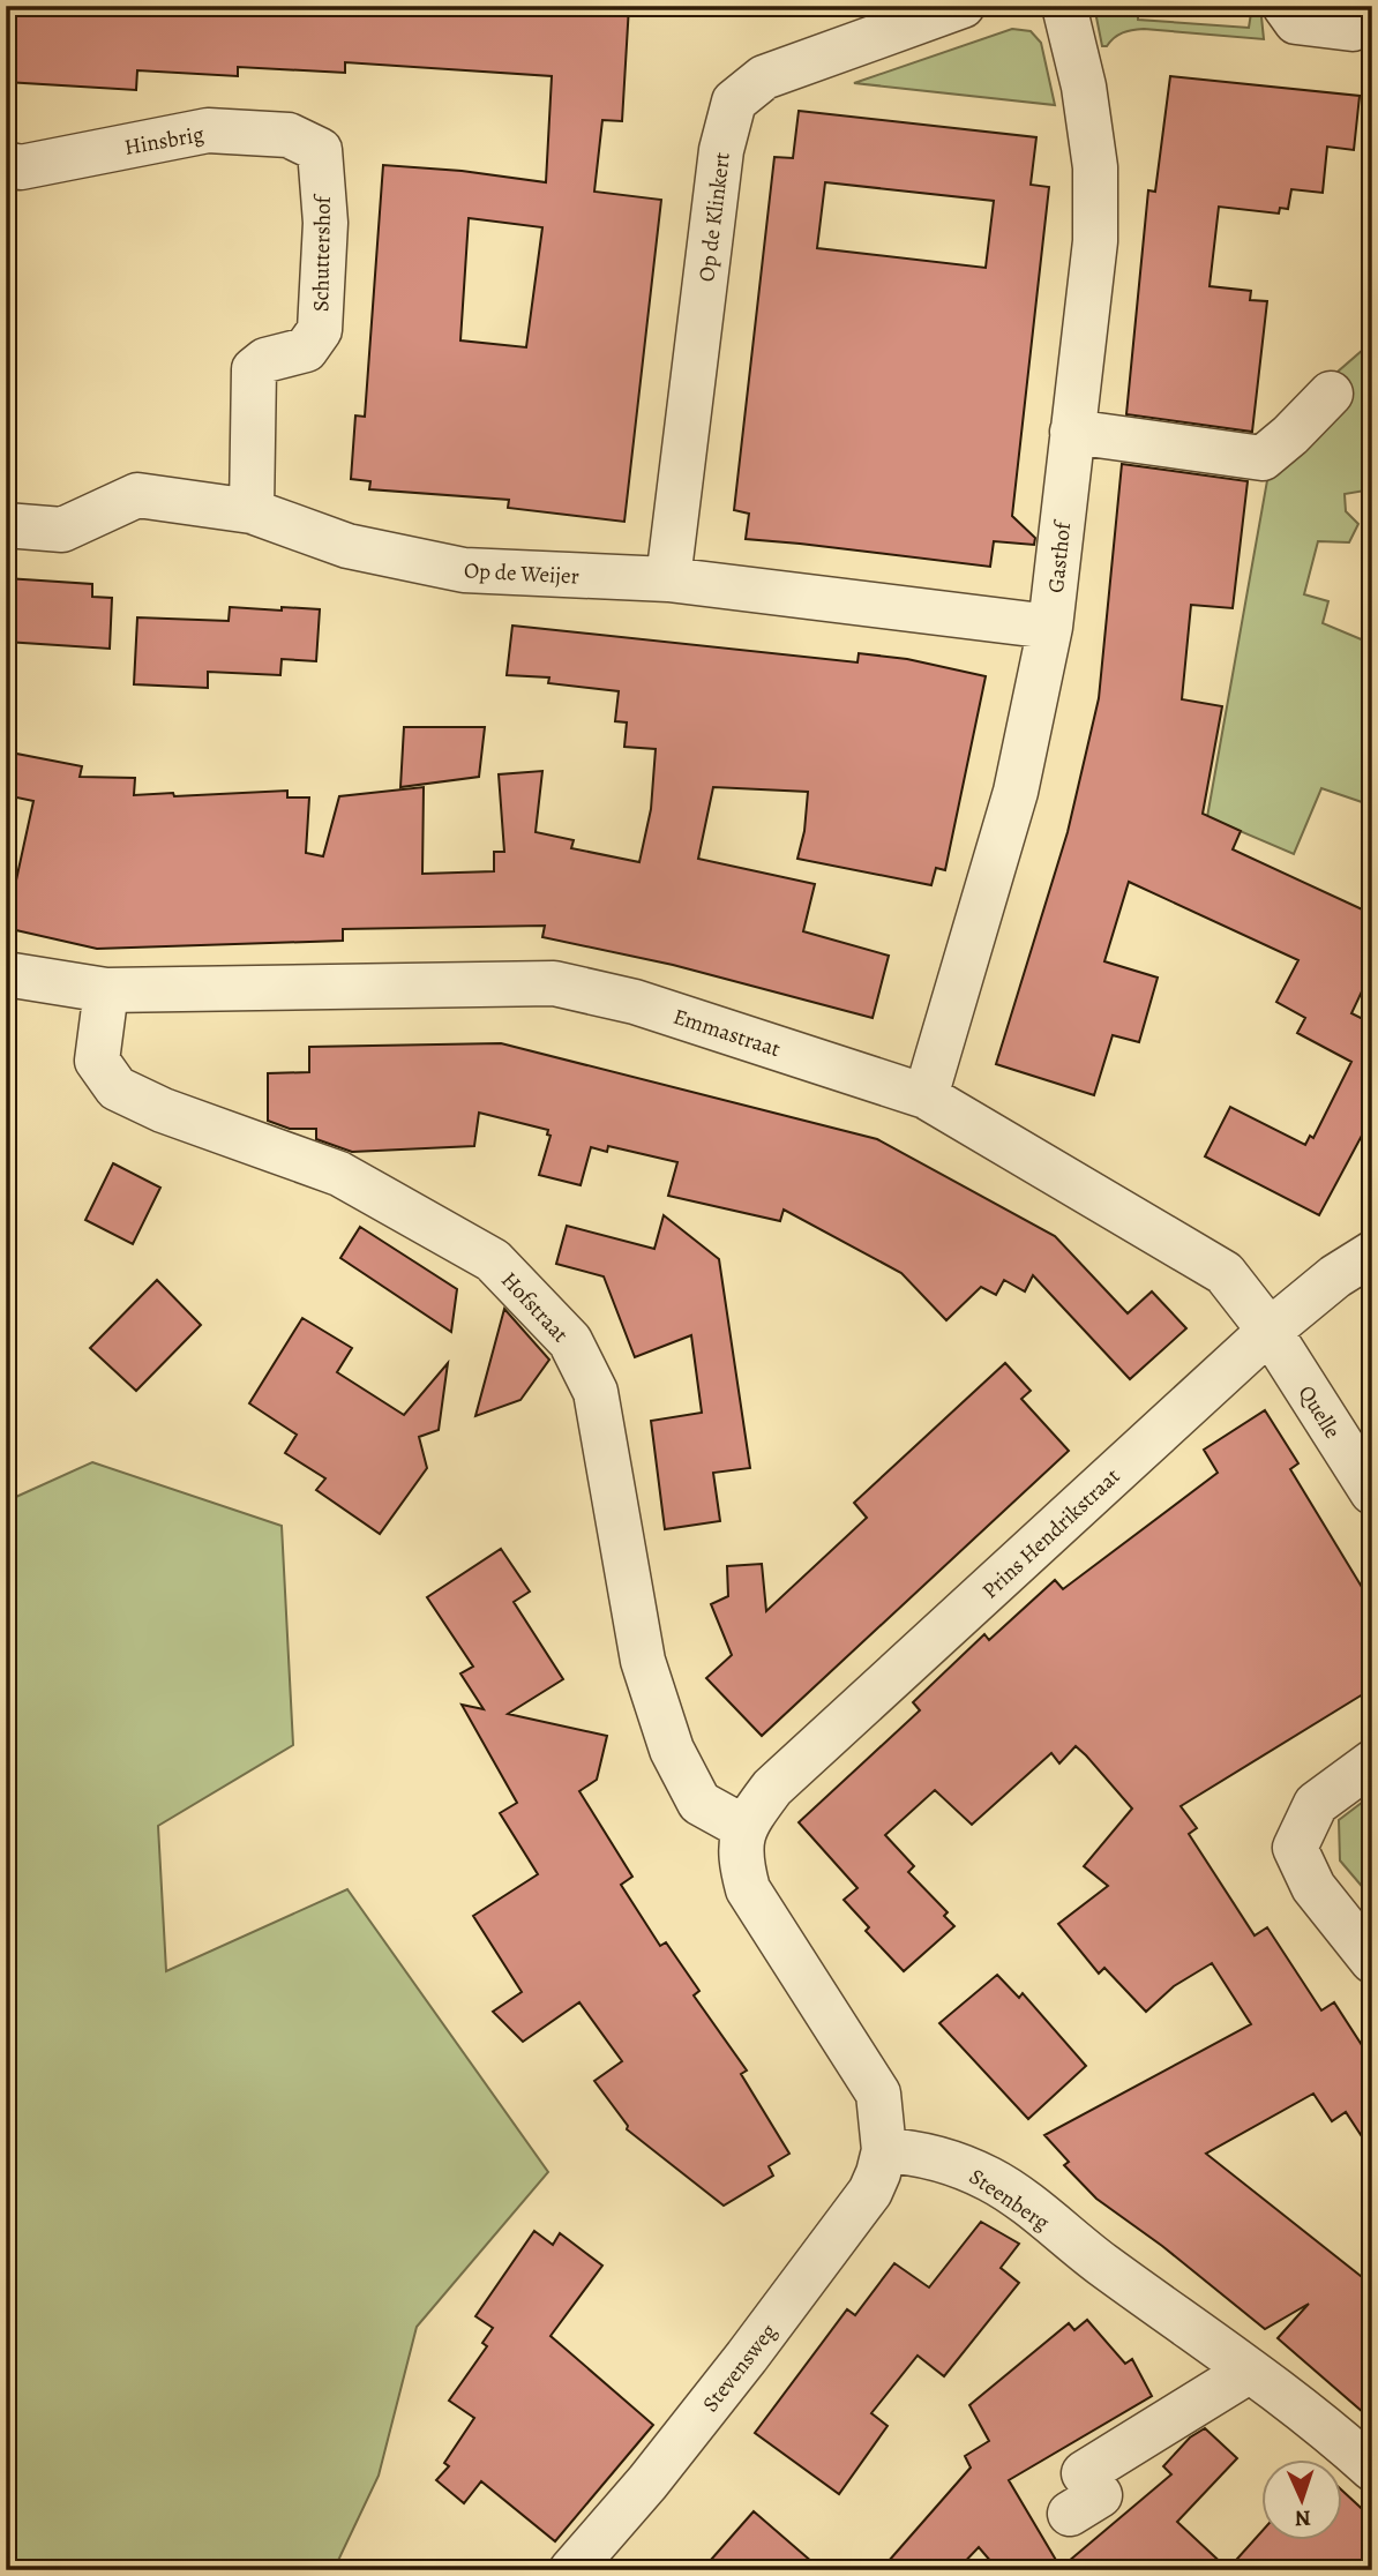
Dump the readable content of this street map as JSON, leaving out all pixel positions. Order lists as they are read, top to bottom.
{
  "streets": {
    "street": [
      "Hinsbrig",
      "Op de Klinkert",
      "Schuttershof",
      "Gasthof",
      "Op de Weijer",
      "Emmastraat",
      "Hofstraat",
      "Quelle",
      "Prins Hendrikstraat",
      "Steenberg",
      "Stevensweg"
    ]
  },
  "crossings": [
    ["Hinsbrig", "Schuttershof"],
    ["Op de Klinkert", "Op de Weijer"],
    ["Schuttershof", "Op de Weijer"],
    ["Gasthof", "Op de Weijer"],
    ["Gasthof", "Emmastraat"],
    ["Emmastraat", "Hofstraat"],
    ["Emmastraat", "Quelle"],
    ["Emmastraat", "Prins Hendrikstraat"],
    ["Hofstraat", "Prins Hendrikstraat"],
    ["Quelle", "Prins Hendrikstraat"],
    ["Steenberg", "Stevensweg"]
  ],
  "north": "bottom"
}
